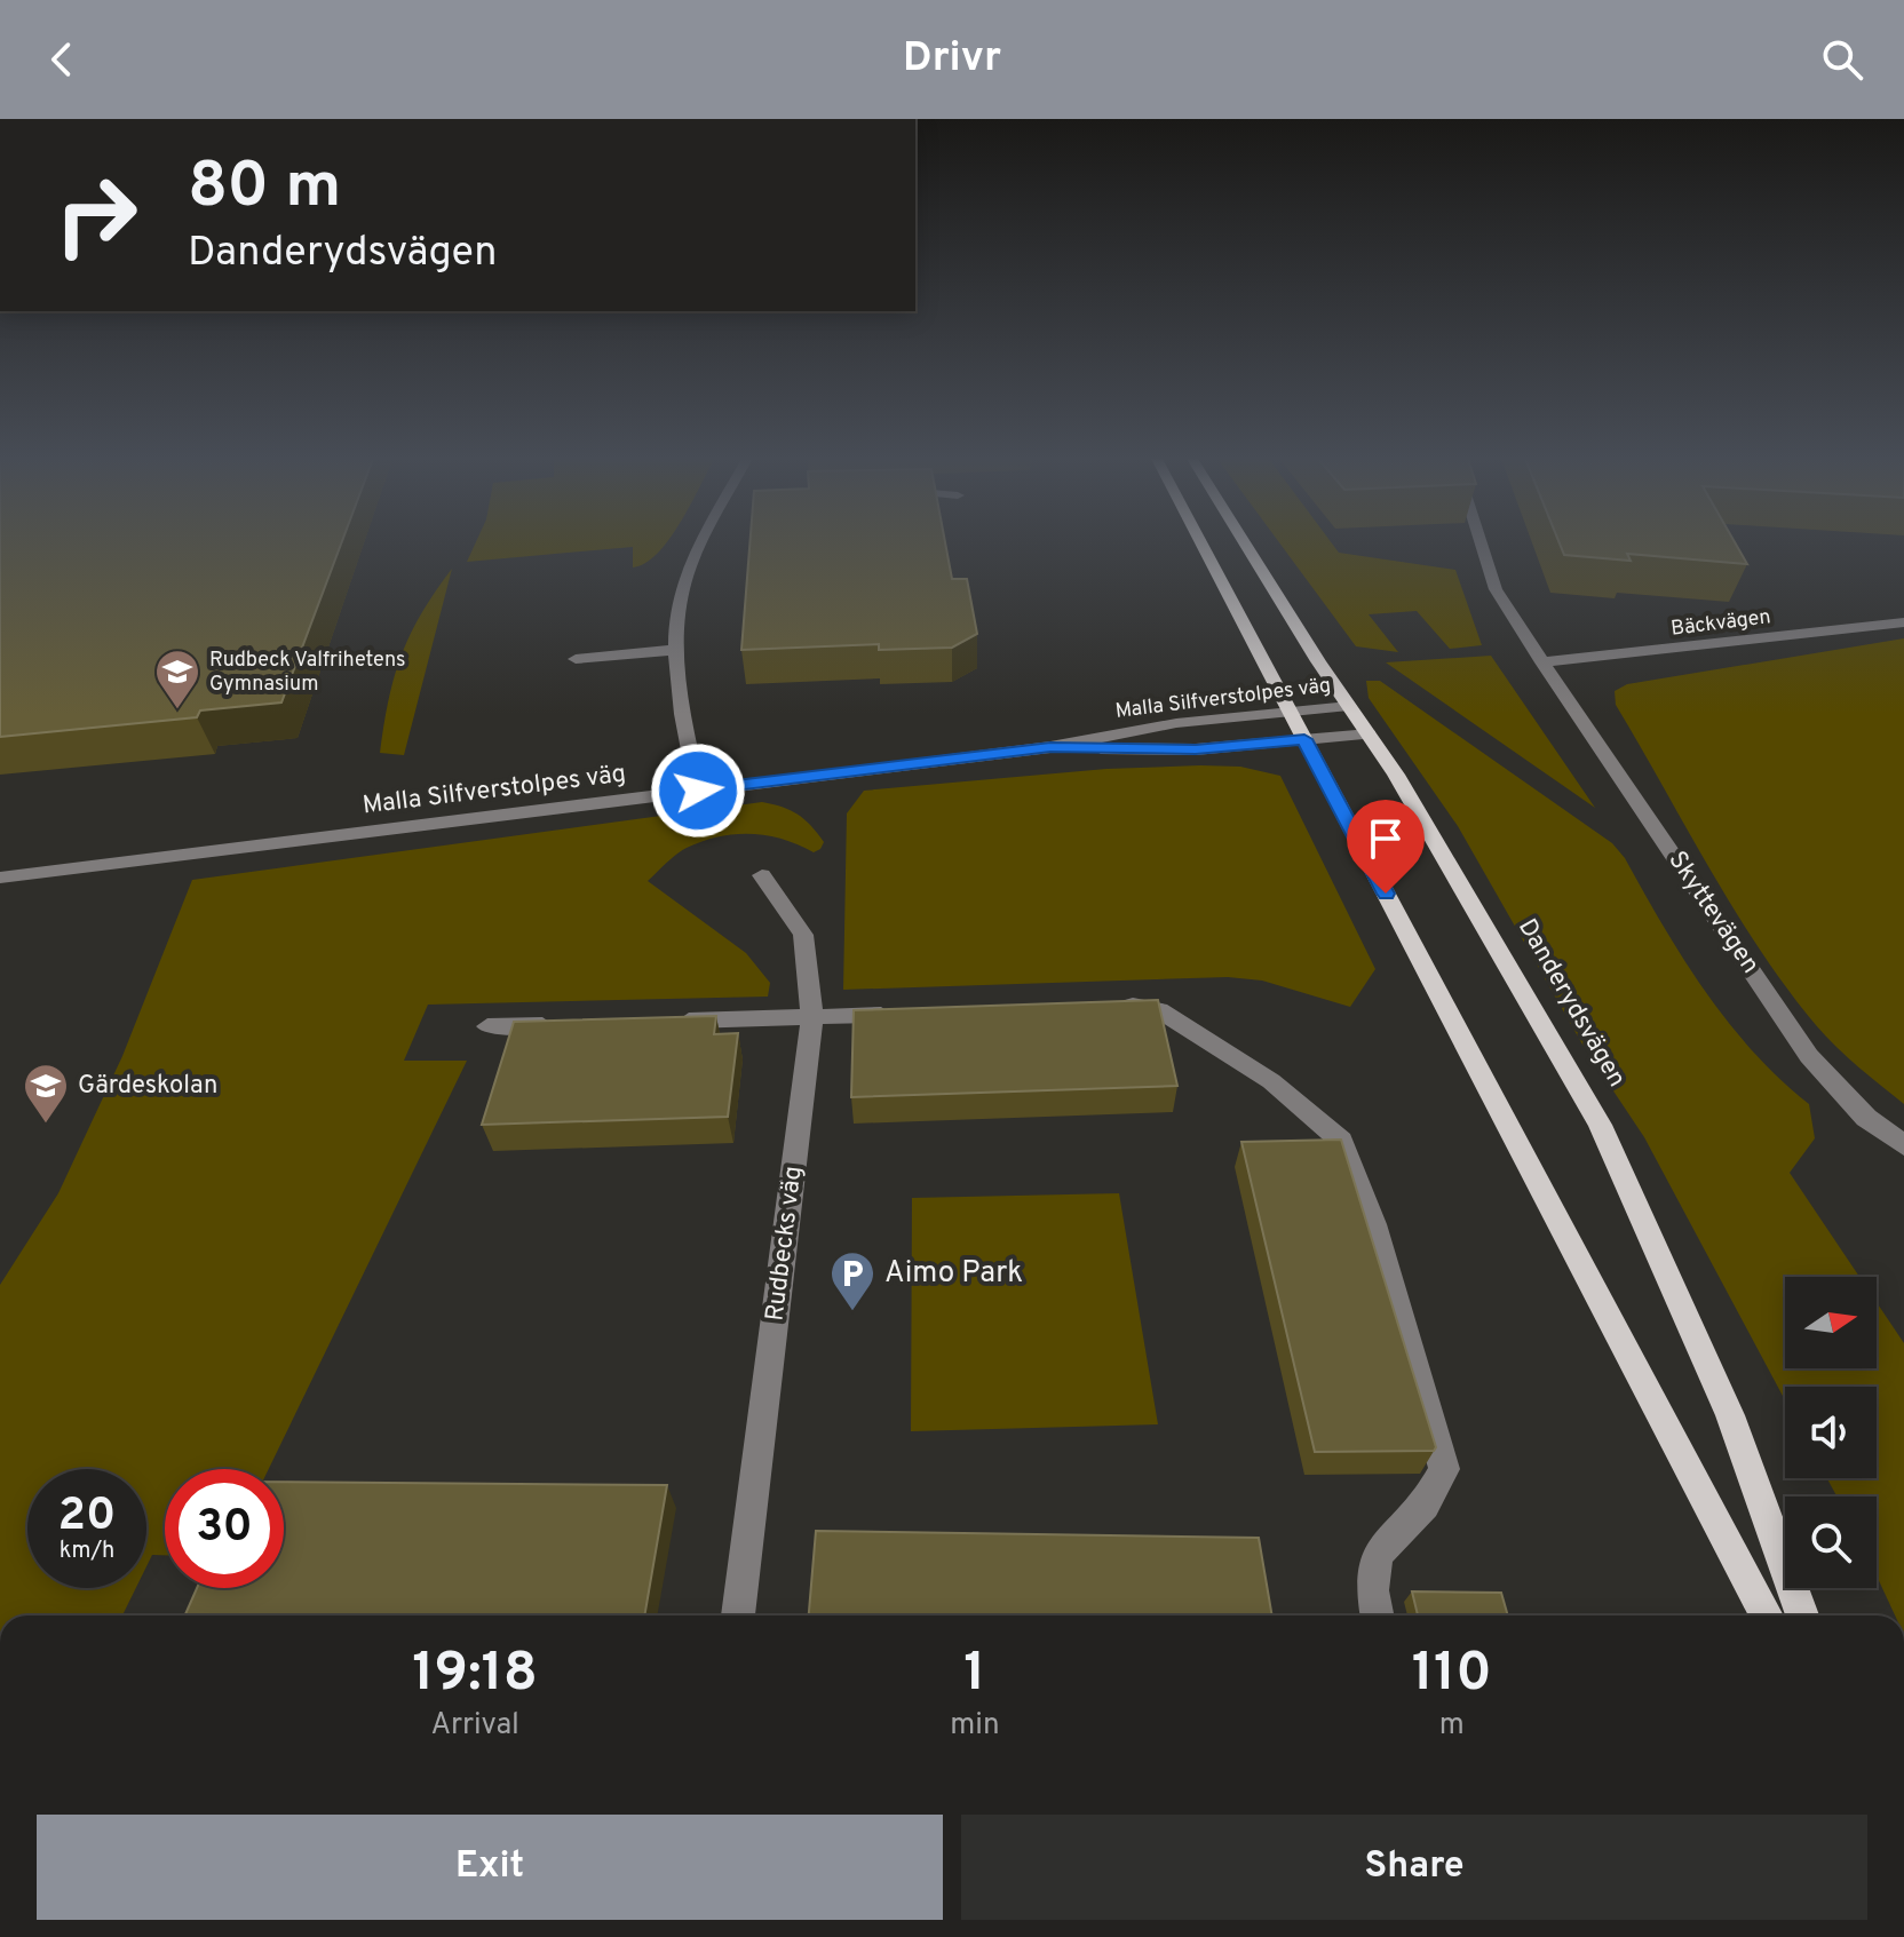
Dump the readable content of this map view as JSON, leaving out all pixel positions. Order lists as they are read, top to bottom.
{
  "streets": {
    "main road": ["Danderydsvägen"],
    "street": [
      "Bäckvägen",
      "Malla Silfverstolpes väg",
      "Skyttevägen",
      "Rudbecks väg"
    ]
  },
  "crossings": [
    ["Bäckvägen", "Skyttevägen"],
    ["Malla Silfverstolpes väg", "Danderydsvägen"]
  ],
  "places": {
    "school or university": ["Rudbeck Valfrihetens Gymnasium", "Gärdeskolan"],
    "parking": ["Aimo Park"]
  },
  "north": "right",
  "page": {
    "header": "Drivr",
    "turn": ["80 m", "Danderydsvägen"],
    "speed": "20 km/h",
    "limit": "30",
    "eta": [
      "19:18",
      "Arrival",
      "1",
      "min",
      "110",
      "m"
    ],
    "buttons": ["Exit", "Share"]
  }
}
